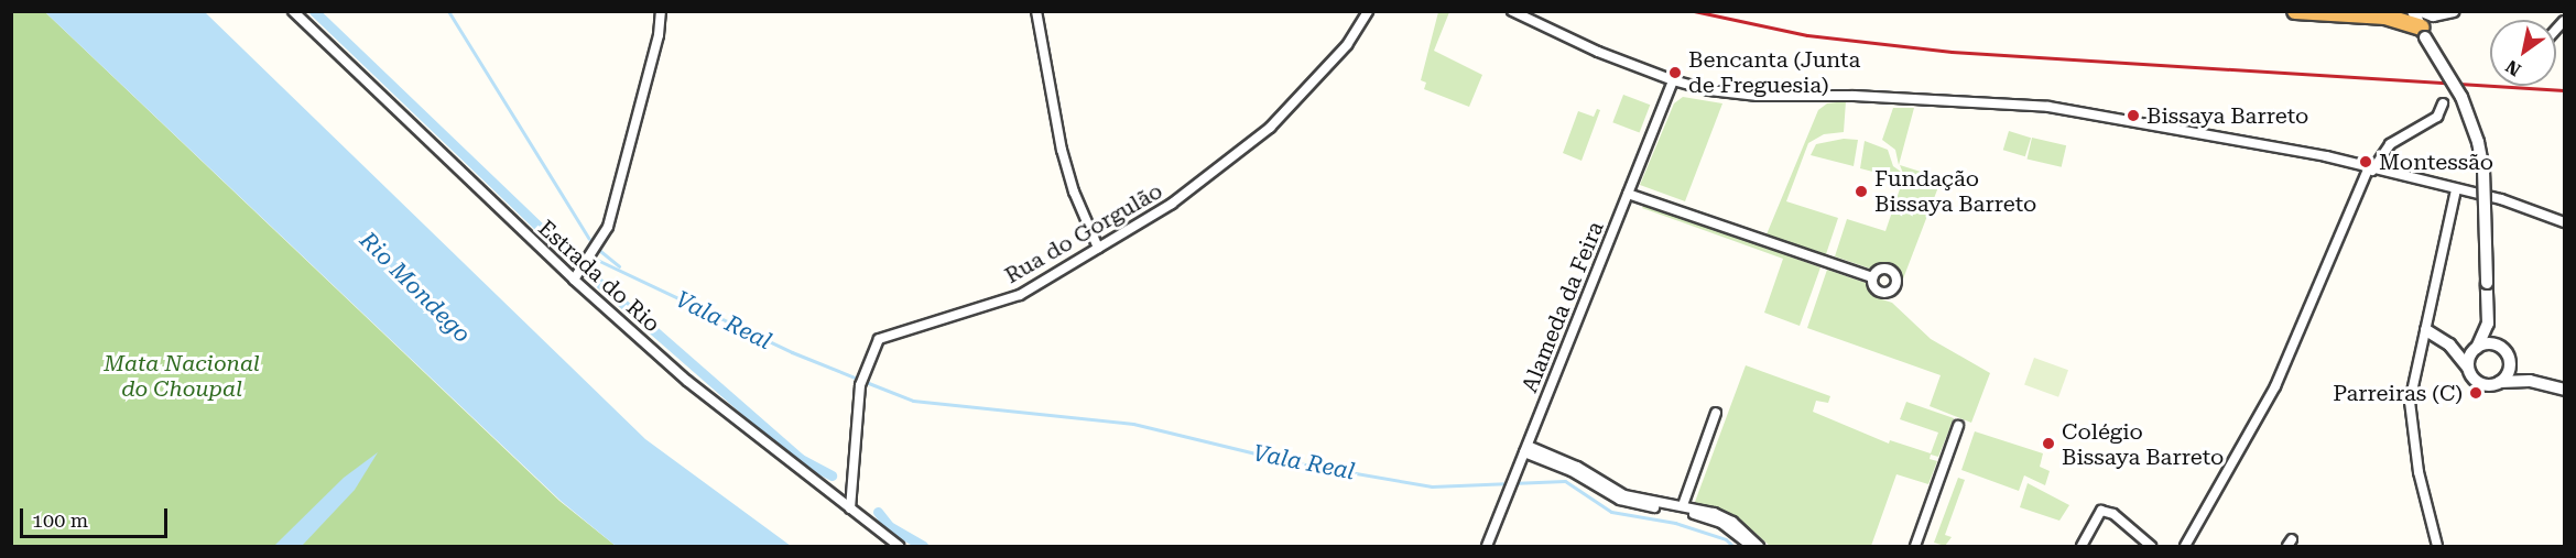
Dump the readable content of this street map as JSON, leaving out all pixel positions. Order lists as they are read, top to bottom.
{
  "streets": {
    "street": ["Rua do Gorgulão", "Estrada do Rio", "Alameda da Feira"]
  },
  "crossings": [
    ["Rua do Gorgulão", "Estrada do Rio"]
  ],
  "water": ["Rio Mondego", "Vala Real"],
  "parks": ["Mata Nacional do Choupal"],
  "places": [
    "Bencanta (Junta de Freguesia)",
    "Bissaya Barreto",
    "Montessão",
    "Fundação Bissaya Barreto",
    "Parreiras (C)",
    "Colégio Bissaya Barreto"
  ],
  "scale_bar": "100 m",
  "north": "bottom left"
}
